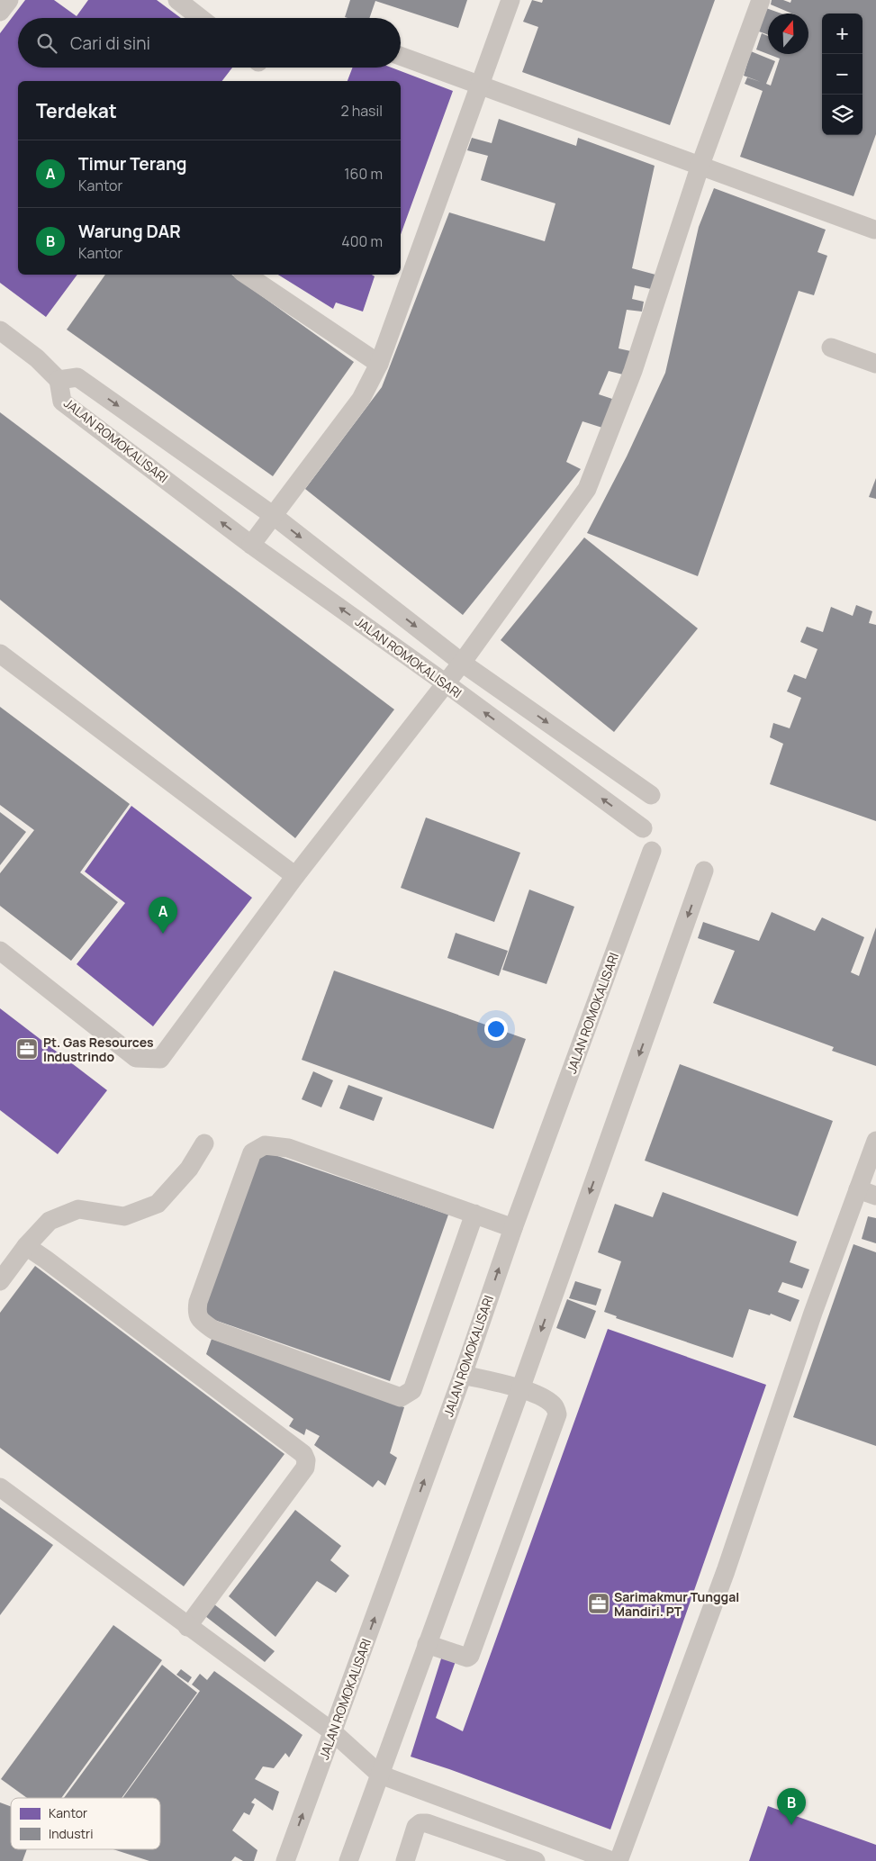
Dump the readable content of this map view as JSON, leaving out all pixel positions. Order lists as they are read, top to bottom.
{
  "streets": {
    "lane": ["JALAN ROMOKALISARI"]
  },
  "places": {
    "office": ["Pt. Gas Resources Industrindo", "Sarimakmur Tunggal Mandiri. PT"]
  },
  "legend": ["Kantor", "Industri"],
  "north": "top",
  "page": {
    "map_buttons": ["+", "−"],
    "search": "Cari di sini",
    "heading": ["Terdekat", "2 hasil"],
    "list": [
      {
        "mark": "A",
        "name": "Timur Terang",
        "note": "Kantor",
        "value": "160 m"
      },
      {
        "mark": "B",
        "name": "Warung DAR",
        "note": "Kantor",
        "value": "400 m"
      }
    ],
    "pins": ["A", "B"]
  }
}
